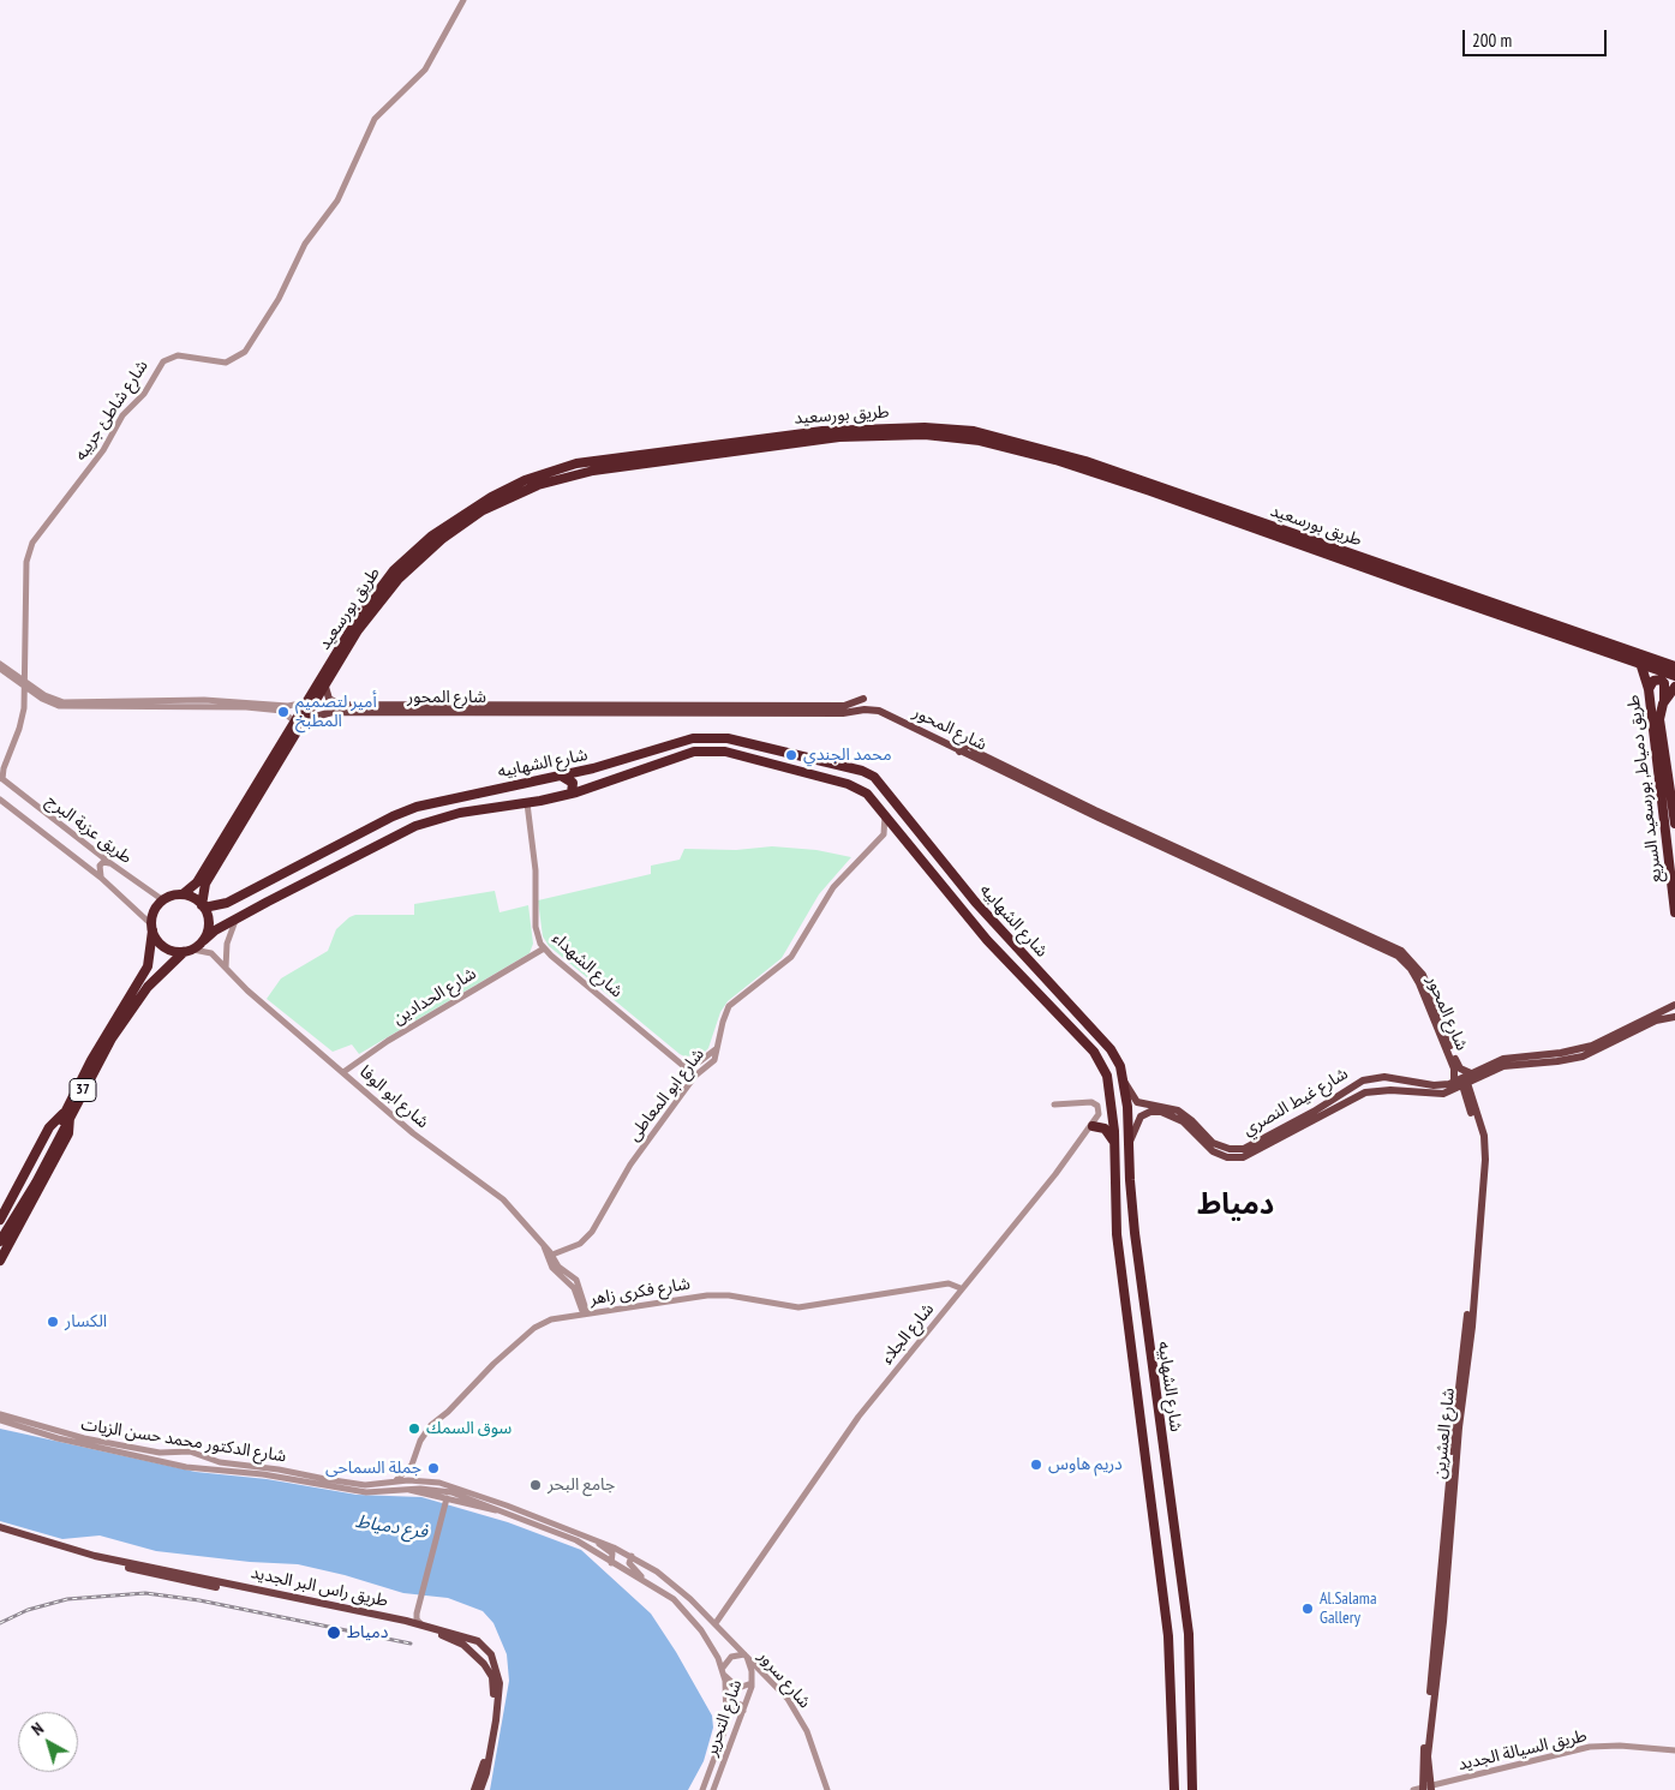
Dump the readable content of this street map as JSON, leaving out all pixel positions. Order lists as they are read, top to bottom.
{
  "streets": {
    "highway": [
      "طريق بورسعيد",
      "شارع الشهابيه",
      "طريق دمياط, بورسعيد السريع",
      "37"
    ],
    "main road": [
      "شارع المحور",
      "شارع غيط النصري",
      "شارع العشرين",
      "طريق راس البر الجديد"
    ],
    "street": [
      "شارع شاطئ جريبه",
      "طريق عزبة البرج",
      "شارع الشهداء",
      "شارع الحدادين",
      "شارع ابو المعاطى",
      "شارع ابو الوفا",
      "شارع فكرى زاهر",
      "شارع الجلاء",
      "شارع الدكتور محمد حسن الزيات",
      "شارع سرور",
      "شارع التحرير",
      "طريق السيالة الجديد"
    ]
  },
  "crossings": [
    ["شارع شاطئ جريبه", "طريق عزبة البرج"],
    ["طريق بورسعيد", "شارع المحور"],
    ["طريق بورسعيد", "شارع الشهابيه"],
    ["طريق بورسعيد", "طريق دمياط, بورسعيد السريع"],
    ["طريق بورسعيد", "طريق عزبة البرج"],
    ["طريق بورسعيد", "37"],
    ["طريق بورسعيد", "شارع ابو الوفا"],
    ["شارع المحور", "شارع غيط النصري"],
    ["شارع الشهابيه", "طريق عزبة البرج"],
    ["شارع الشهابيه", "شارع الشهداء"],
    ["شارع الشهابيه", "37"],
    ["شارع الشهابيه", "شارع ابو الوفا"],
    ["طريق عزبة البرج", "37"],
    ["طريق عزبة البرج", "شارع ابو الوفا"],
    ["شارع الشهداء", "شارع الحدادين"],
    ["شارع الشهداء", "شارع ابو المعاطى"],
    ["شارع الحدادين", "شارع ابو الوفا"],
    ["37", "شارع ابو الوفا"],
    ["شارع ابو المعاطى", "شارع ابو الوفا"],
    ["شارع ابو الوفا", "شارع فكرى زاهر"],
    ["شارع غيط النصري", "شارع العشرين"],
    ["شارع فكرى زاهر", "شارع الجلاء"],
    ["شارع فكرى زاهر", "شارع الدكتور محمد حسن الزيات"],
    ["شارع الجلاء", "شارع الدكتور محمد حسن الزيات"],
    ["شارع العشرين", "طريق السيالة الجديد"],
    ["شارع الدكتور محمد حسن الزيات", "شارع سرور"],
    ["شارع الدكتور محمد حسن الزيات", "شارع التحرير"],
    ["شارع سرور", "شارع التحرير"]
  ],
  "districts": ["دمياط"],
  "water": ["فرع دمياط"],
  "places": [
    "أمير لتصميم المطبخ",
    "محمد الجندي",
    "الكسار",
    "سوق السمك",
    "دريم هاوس",
    "جملة السماحى",
    "جامع البحر",
    "Al.Salama Gallery",
    "دمياط"
  ],
  "scale_bar": "200 m",
  "north": "top left"
}
